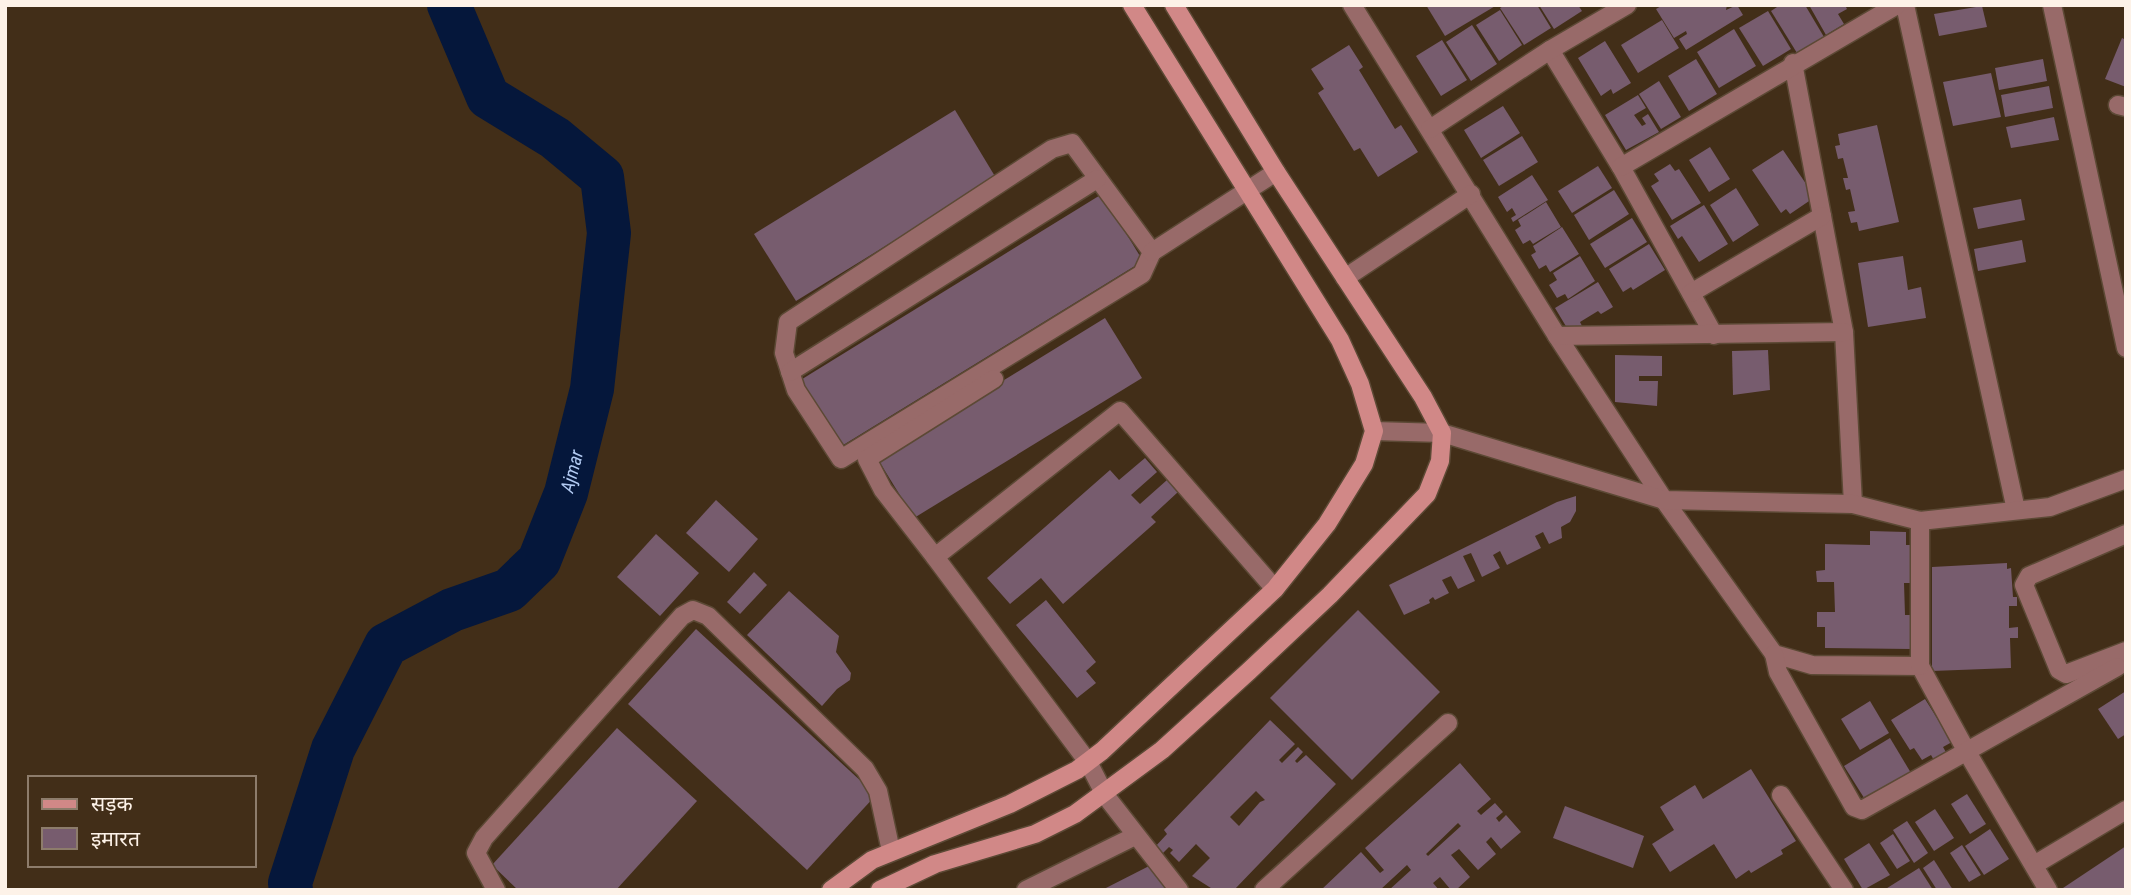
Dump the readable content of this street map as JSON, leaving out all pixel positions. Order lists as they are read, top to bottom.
{
  "water": ["Ajmar"],
  "legend": ["सड़क", "इमारत"]
}
